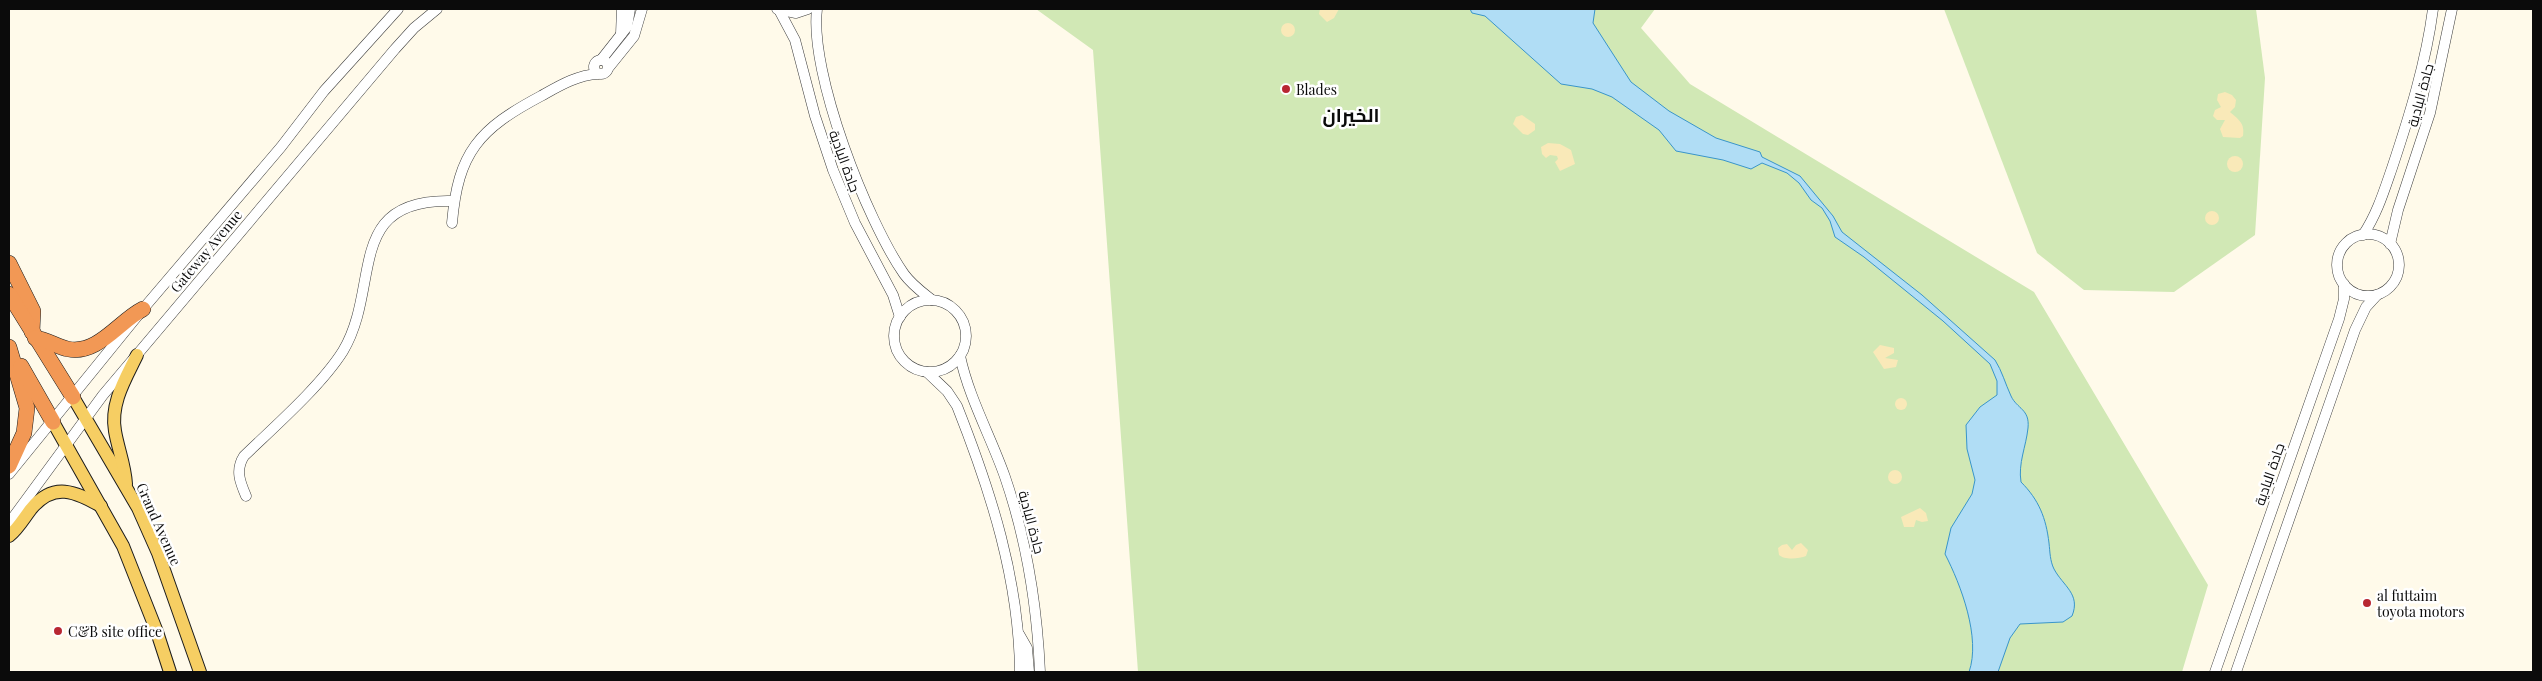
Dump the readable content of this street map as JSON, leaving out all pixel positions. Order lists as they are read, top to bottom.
{
  "streets": {
    "main road": ["Grand Avenue"],
    "street": ["جادة البادية", "Gateway Avenue"]
  },
  "crossings": [
    ["Gateway Avenue", "Grand Avenue"]
  ],
  "districts": ["الخيران"],
  "places": ["Blades", "al futtaim toyota motors", "C&B site office"]
}
